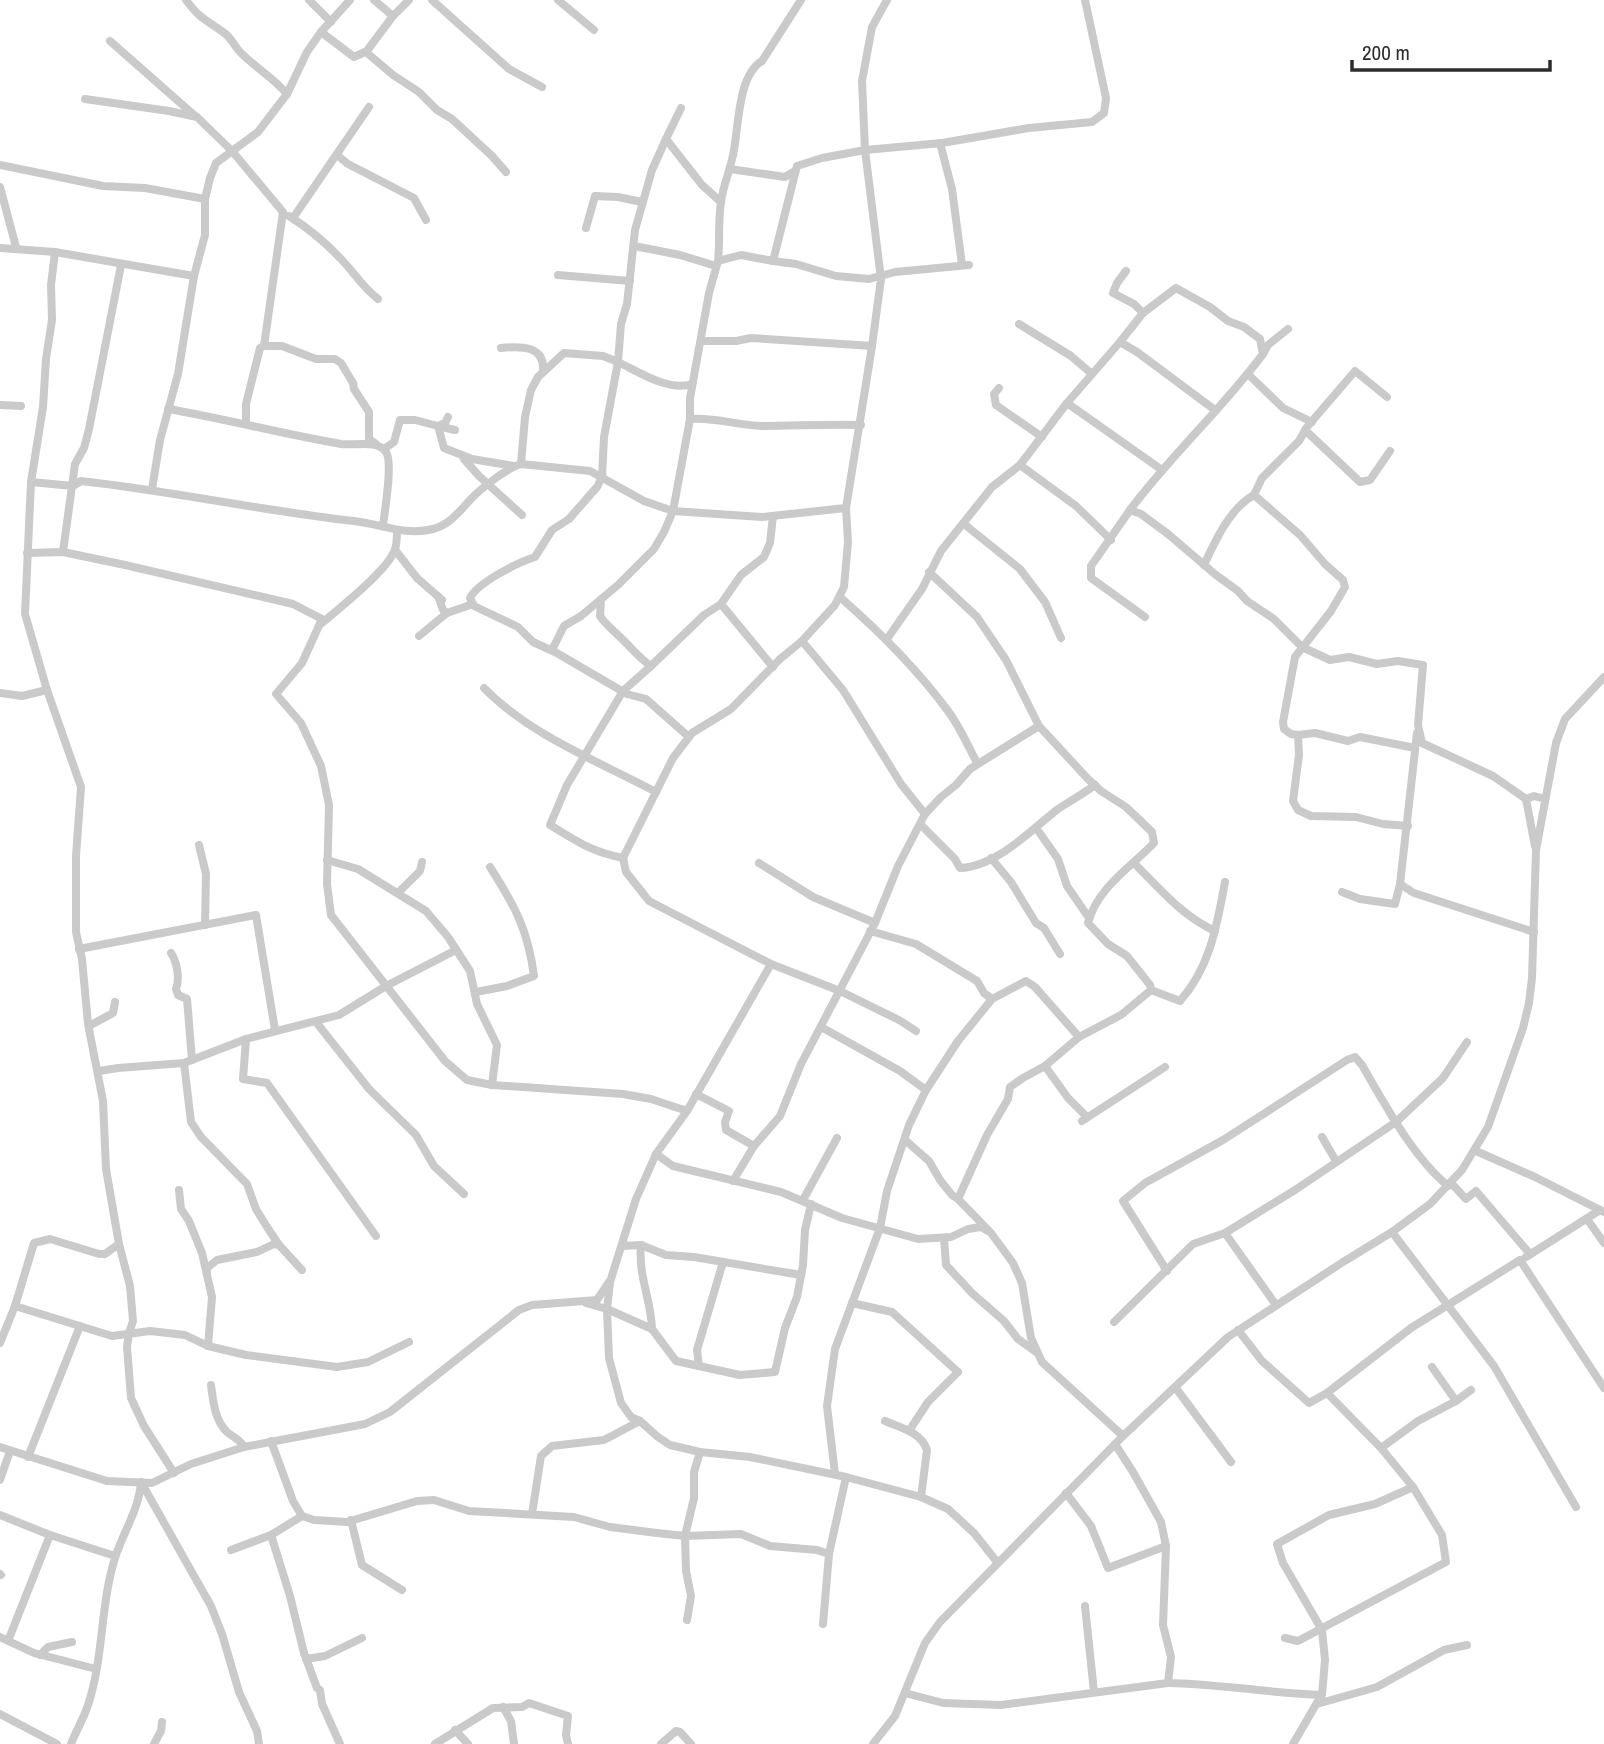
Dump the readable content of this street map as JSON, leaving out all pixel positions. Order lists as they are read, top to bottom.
{
  "scale_bar": "200 m"
}
